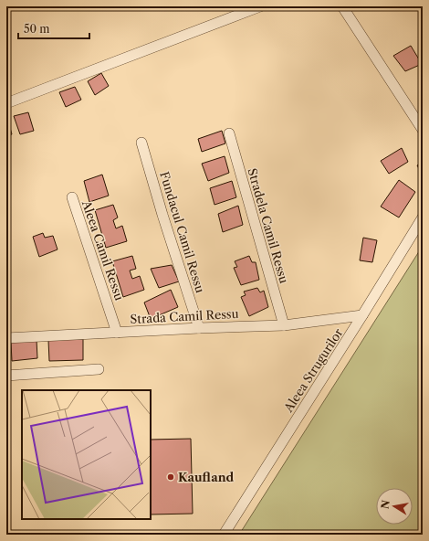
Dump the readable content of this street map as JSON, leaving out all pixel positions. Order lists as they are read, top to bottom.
{
  "streets": {
    "street": [
      "Stradela Camil Ressu",
      "Fundacul Camil Ressu",
      "Aleea Camil Ressu",
      "Strada Camil Ressu",
      "Aleea Strugurilor"
    ]
  },
  "crossings": [
    ["Stradela Camil Ressu", "Strada Camil Ressu"],
    ["Fundacul Camil Ressu", "Strada Camil Ressu"],
    ["Aleea Camil Ressu", "Strada Camil Ressu"],
    ["Strada Camil Ressu", "Aleea Strugurilor"]
  ],
  "places": ["Kaufland"],
  "scale_bar": "50 m",
  "north": "left"
}
